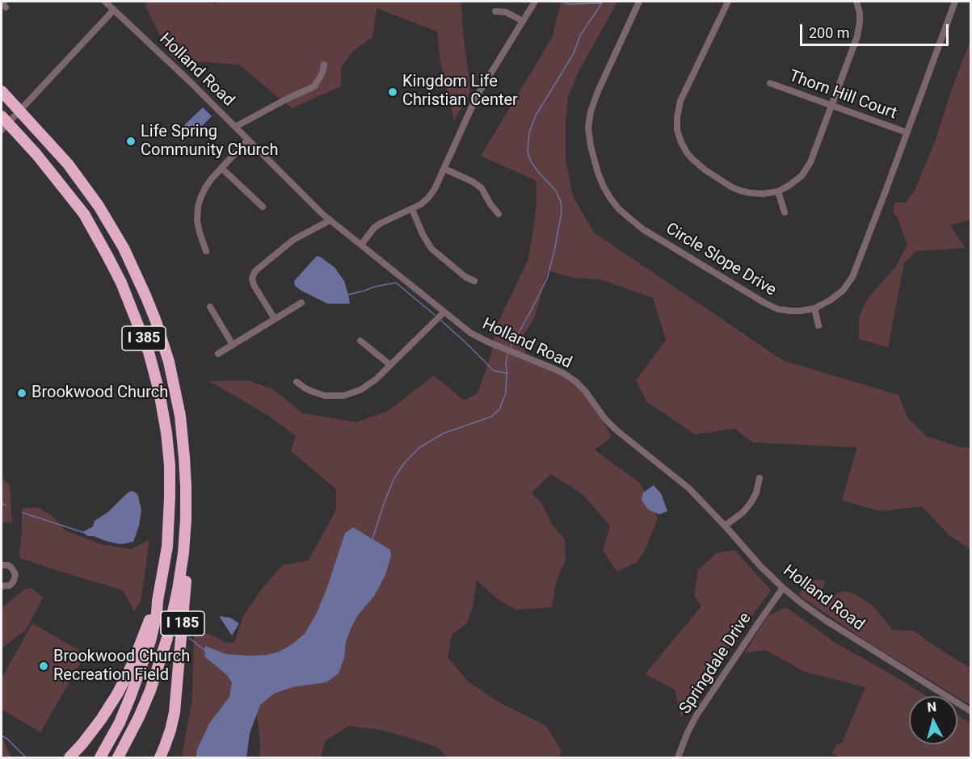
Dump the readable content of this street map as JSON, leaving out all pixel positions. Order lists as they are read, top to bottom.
{
  "streets": {
    "highway": ["I 385", "I 185"],
    "street": [
      "Holland Road",
      "Thorn Hill Court",
      "Circle Slope Drive",
      "Springdale Drive"
    ]
  },
  "crossings": [
    ["Holland Road", "Springdale Drive"],
    ["Thorn Hill Court", "Circle Slope Drive"],
    ["I 385", "I 185"]
  ],
  "places": [
    "Kingdom Life Christian Center",
    "Life Spring Community Church",
    "Brookwood Church",
    "Brookwood Church Recreation Field"
  ],
  "scale_bar": "200 m",
  "north": "top"
}
